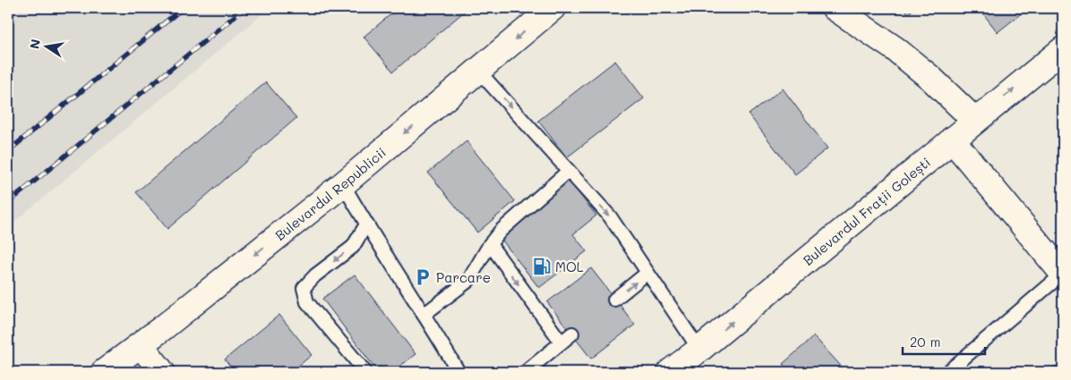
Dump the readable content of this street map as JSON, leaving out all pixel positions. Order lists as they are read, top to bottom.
{
  "streets": {
    "main road": ["Bulevardul Republicii", "Bulevardul Frații Golești"]
  },
  "one_way": ["Bulevardul Republicii", "Bulevardul Frații Golești"],
  "places": {
    "fuel station": ["MOL"],
    "parking": ["Parcare"]
  },
  "scale_bar": "20 m",
  "north": "left"
}
